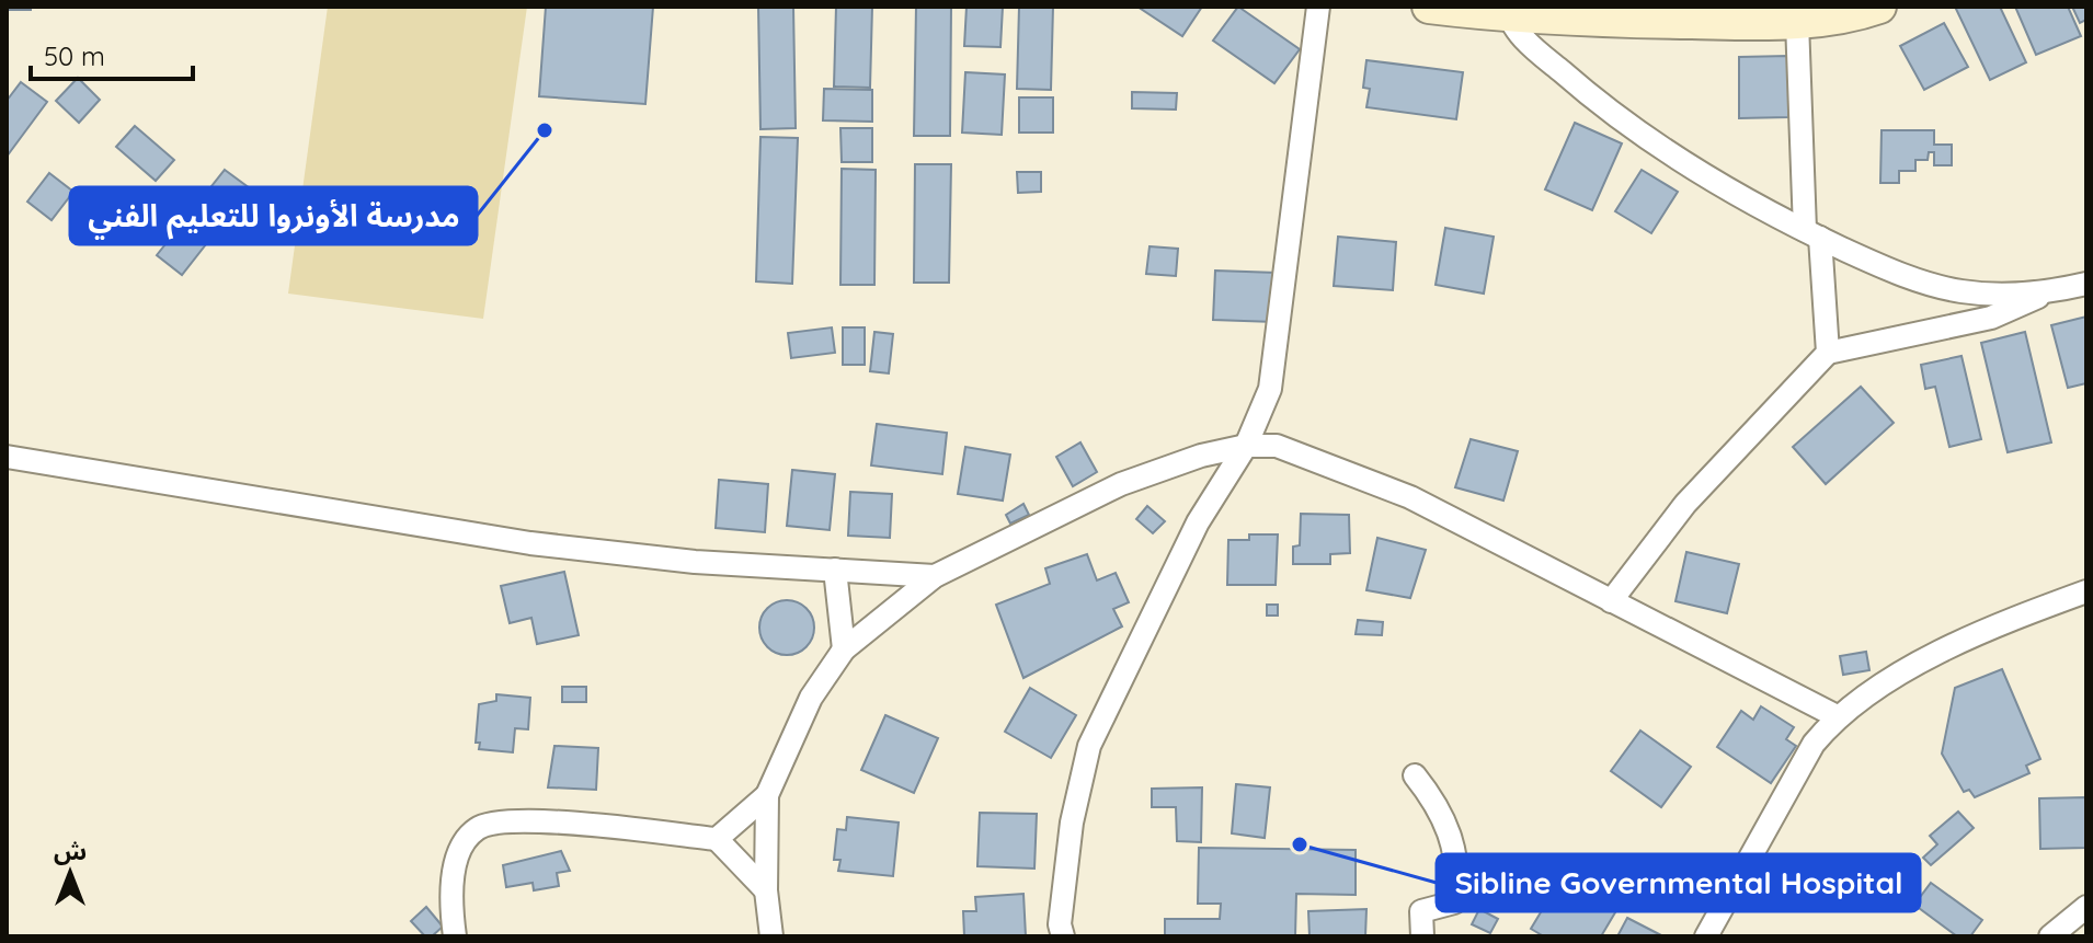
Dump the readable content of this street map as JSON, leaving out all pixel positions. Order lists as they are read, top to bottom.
{
  "places": ["مدرسة الأونروا للتعليم الفني", "Sibline Governmental Hospital"],
  "scale_bar": "50 m",
  "north": "top"
}
